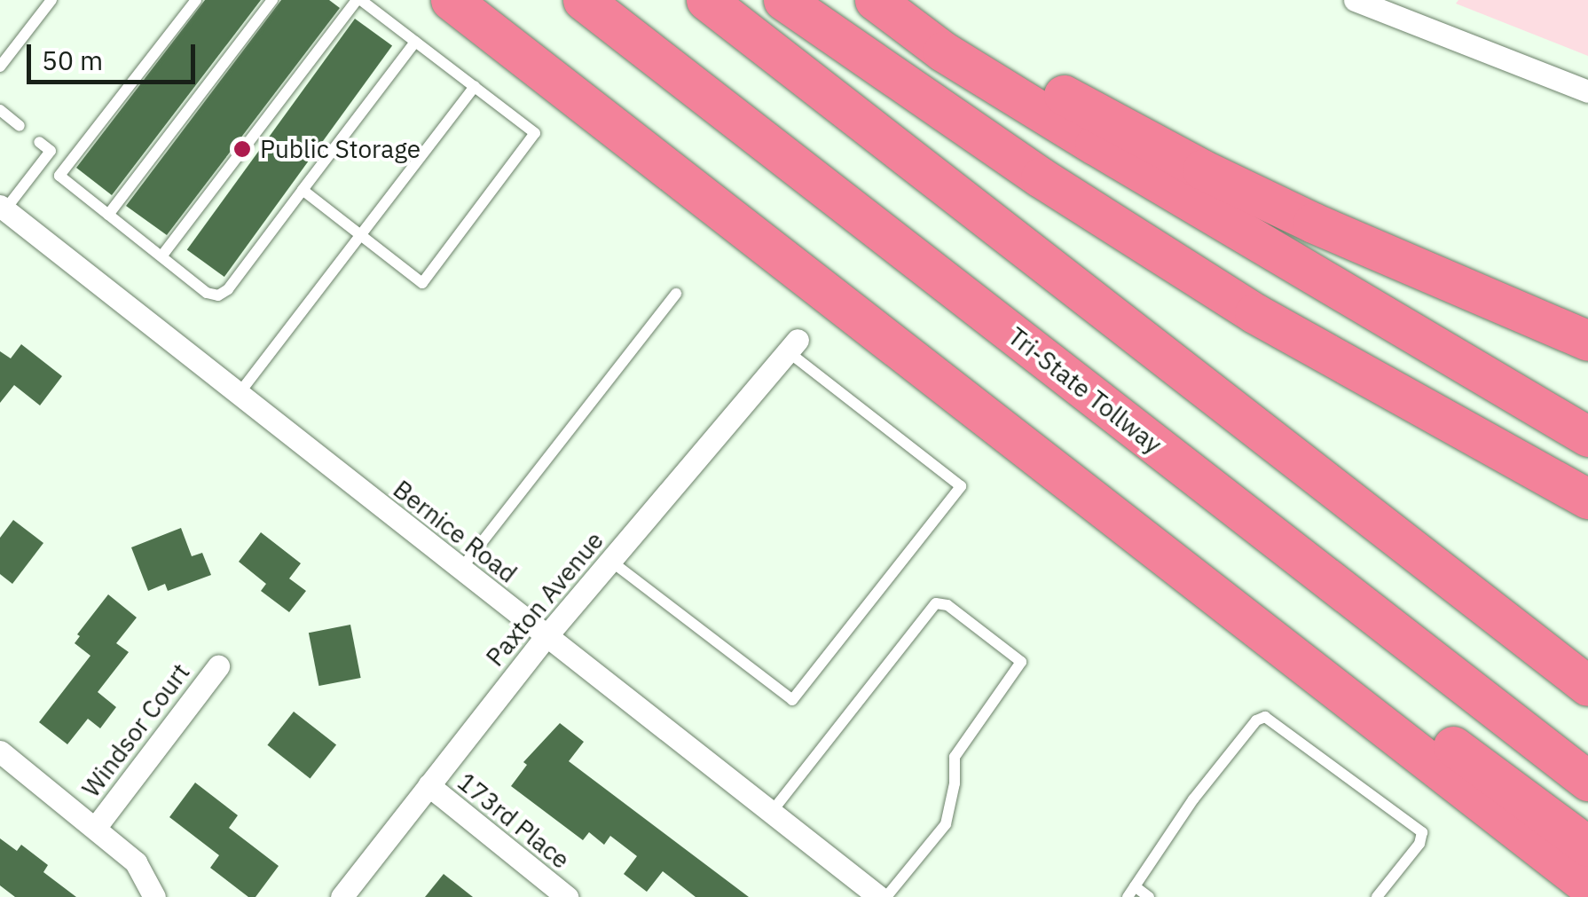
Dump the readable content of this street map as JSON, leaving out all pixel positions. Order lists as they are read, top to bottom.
{
  "streets": {
    "highway": ["Tri-State Tollway"],
    "street": [
      "Bernice Road",
      "Paxton Avenue",
      "Windsor Court",
      "173rd Place"
    ]
  },
  "crossings": [
    ["Bernice Road", "Paxton Avenue"],
    ["Paxton Avenue", "173rd Place"]
  ],
  "places": ["Public Storage"],
  "scale_bar": "50 m"
}
